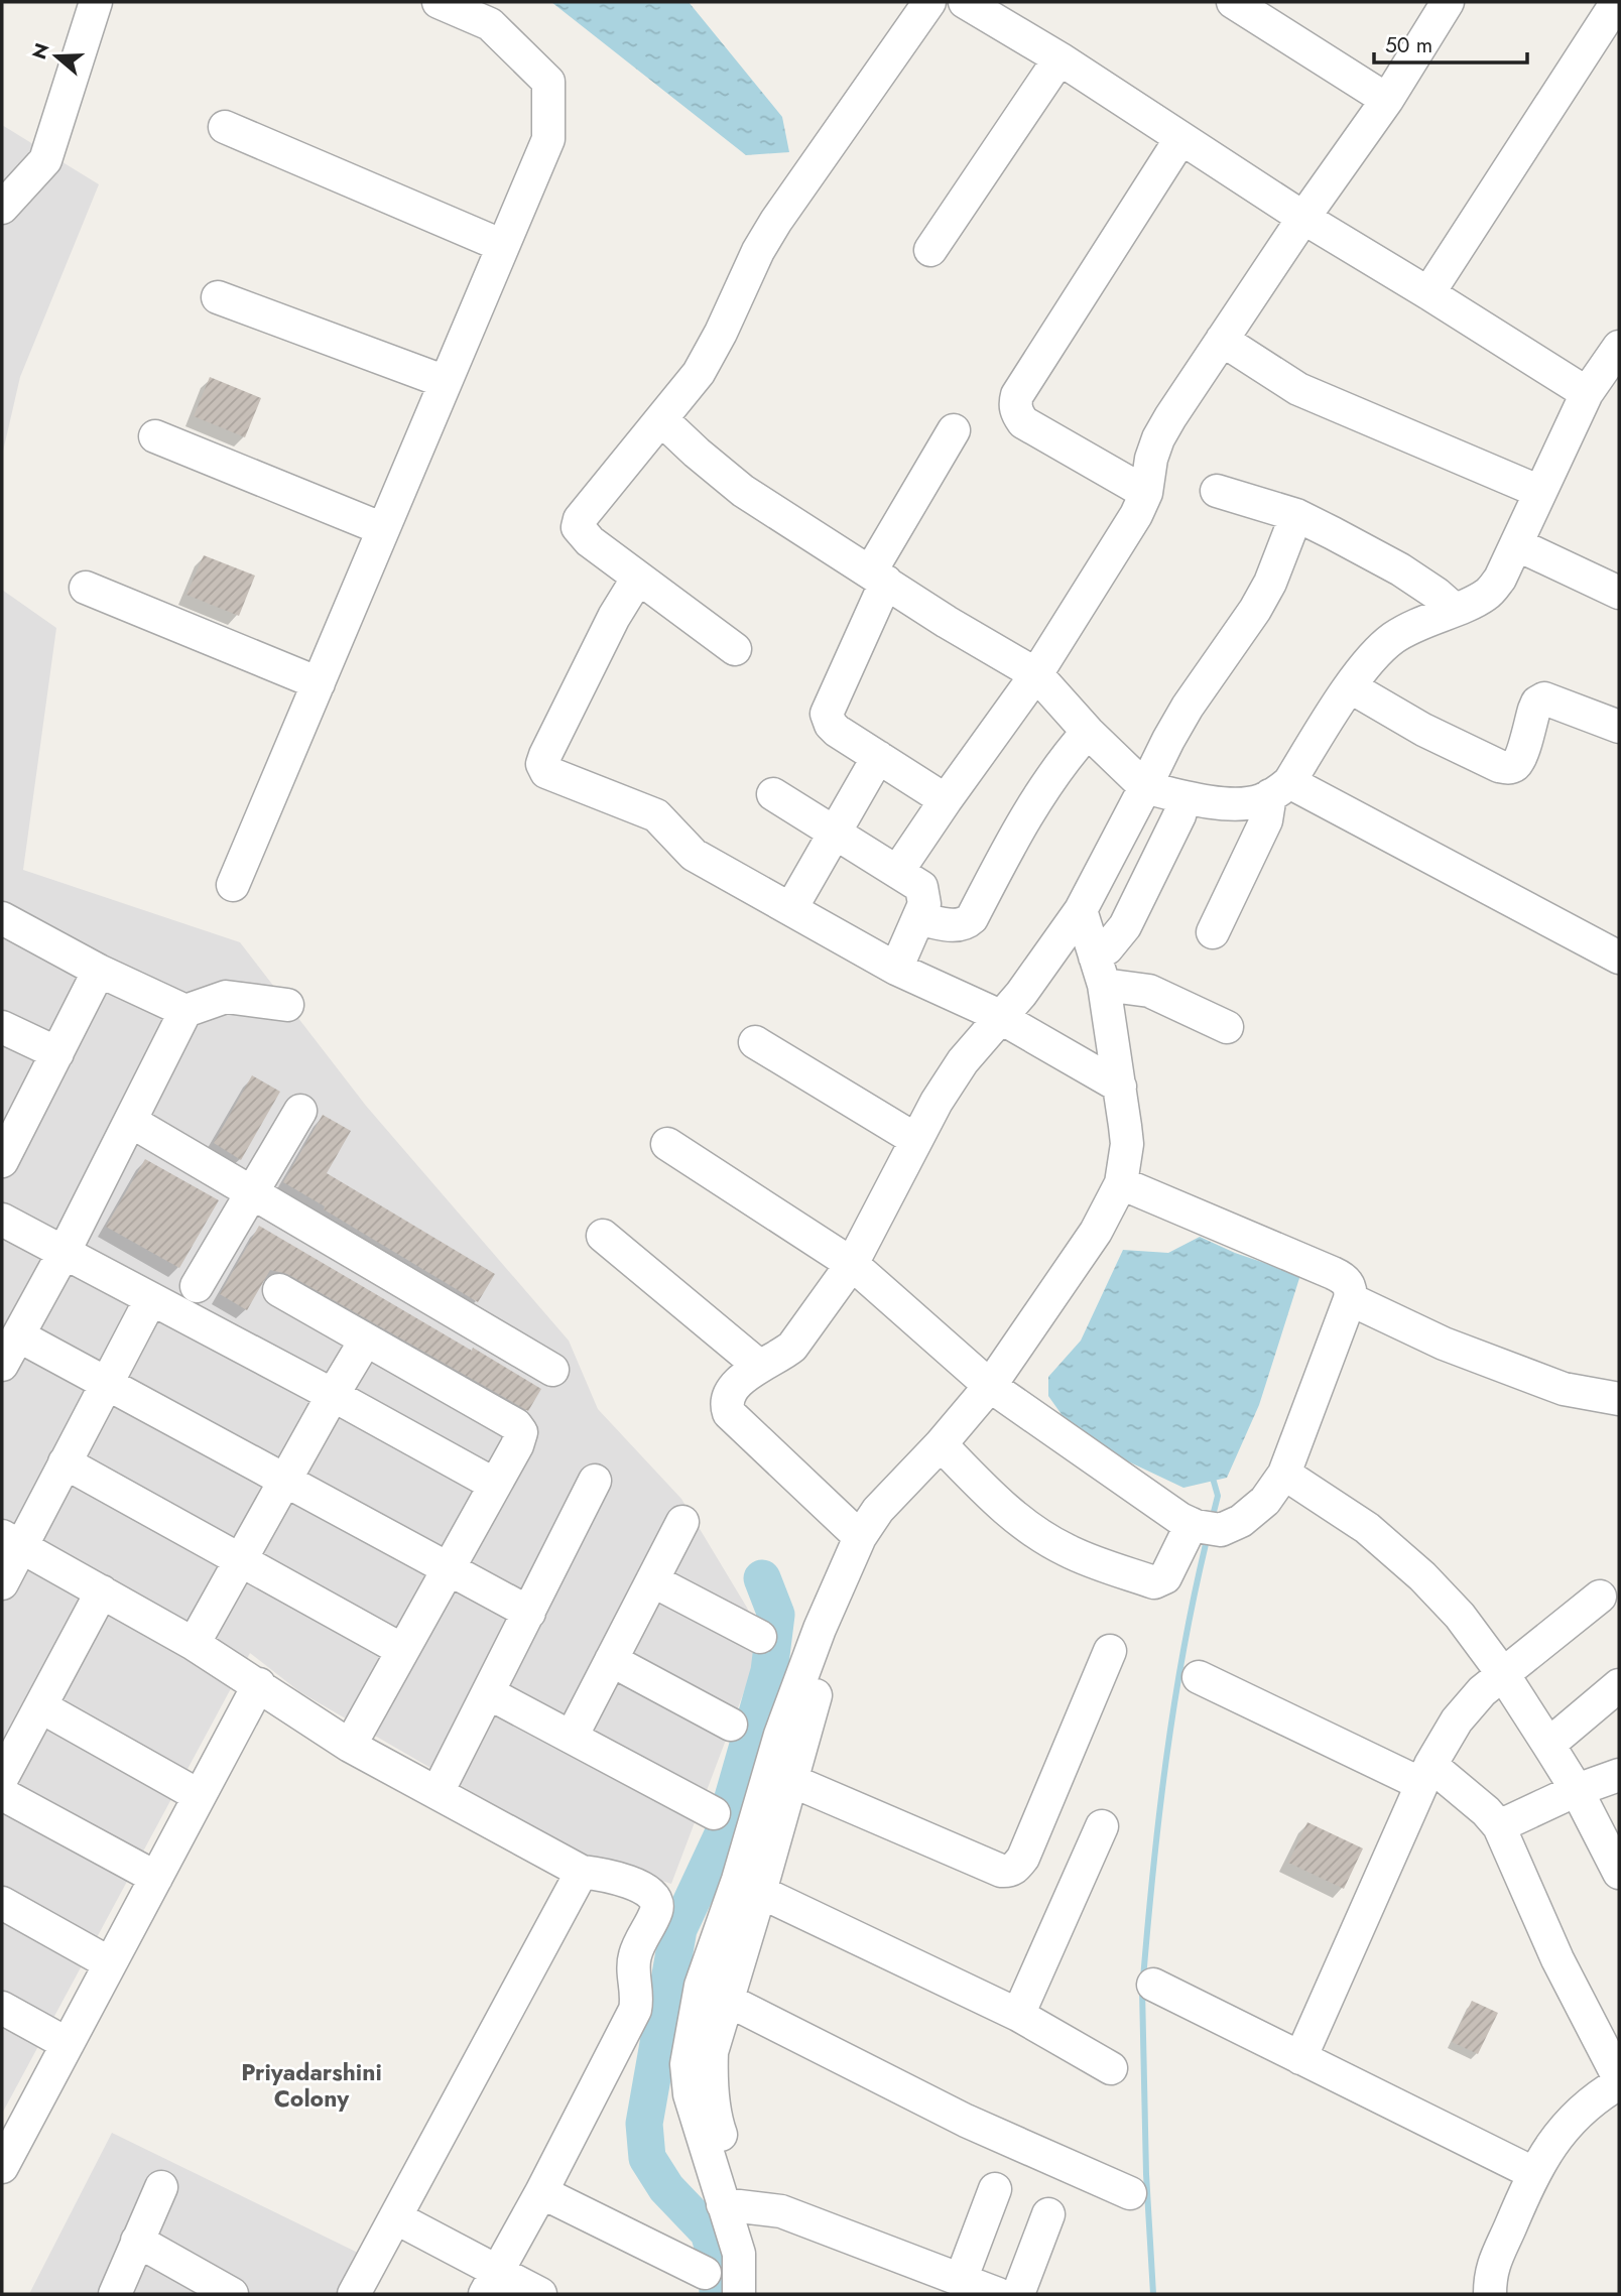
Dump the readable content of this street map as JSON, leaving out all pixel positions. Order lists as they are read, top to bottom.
{
  "districts": ["Priyadarshini Colony"],
  "scale_bar": "50 m",
  "north": "left"
}
